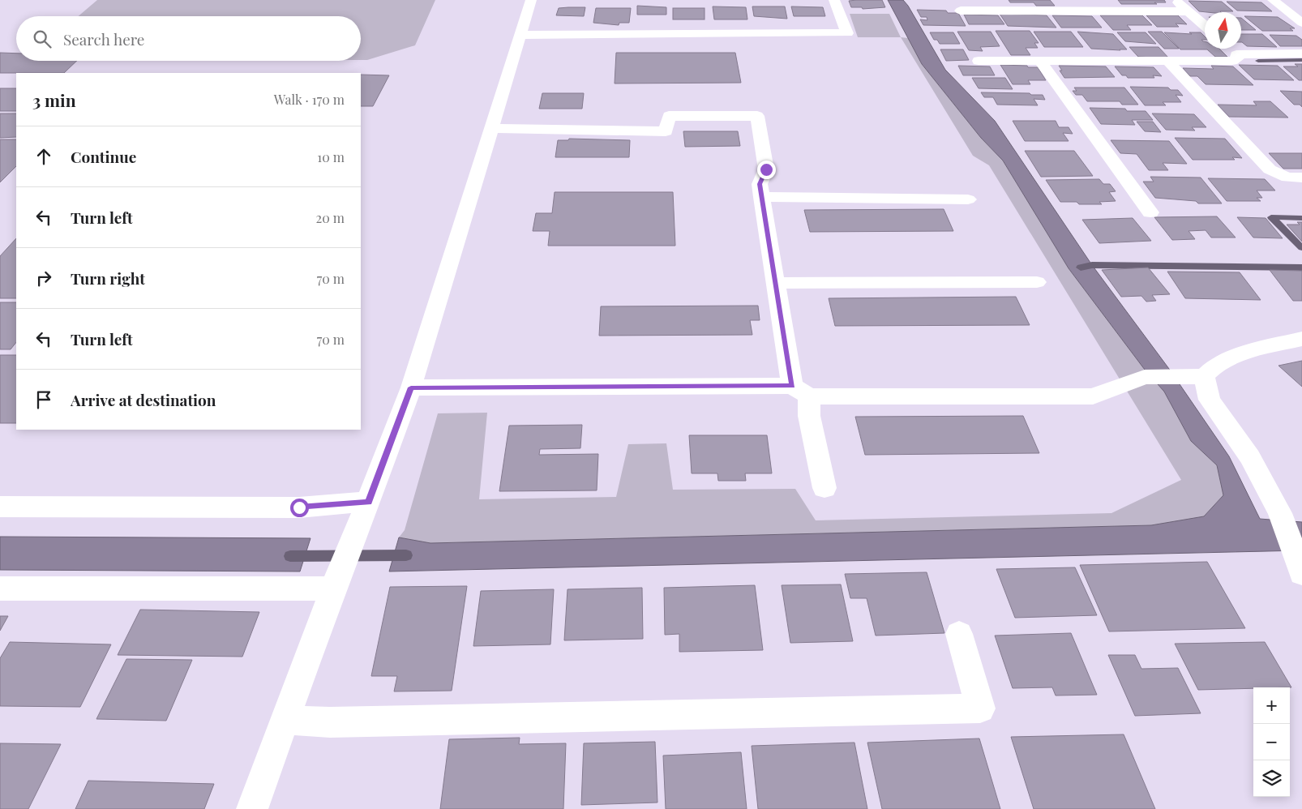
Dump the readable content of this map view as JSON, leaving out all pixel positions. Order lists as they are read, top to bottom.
{
  "north": "top",
  "page": {
    "search": "Search here",
    "heading": ["3 min", "Walk · 170 m"],
    "list": [
      ["Continue", "10 m"],
      ["Turn left", "20 m"],
      ["Turn right", "70 m"],
      ["Turn left", "70 m"],
      "Arrive at destination"
    ],
    "map_buttons": ["+", "−"]
  }
}
